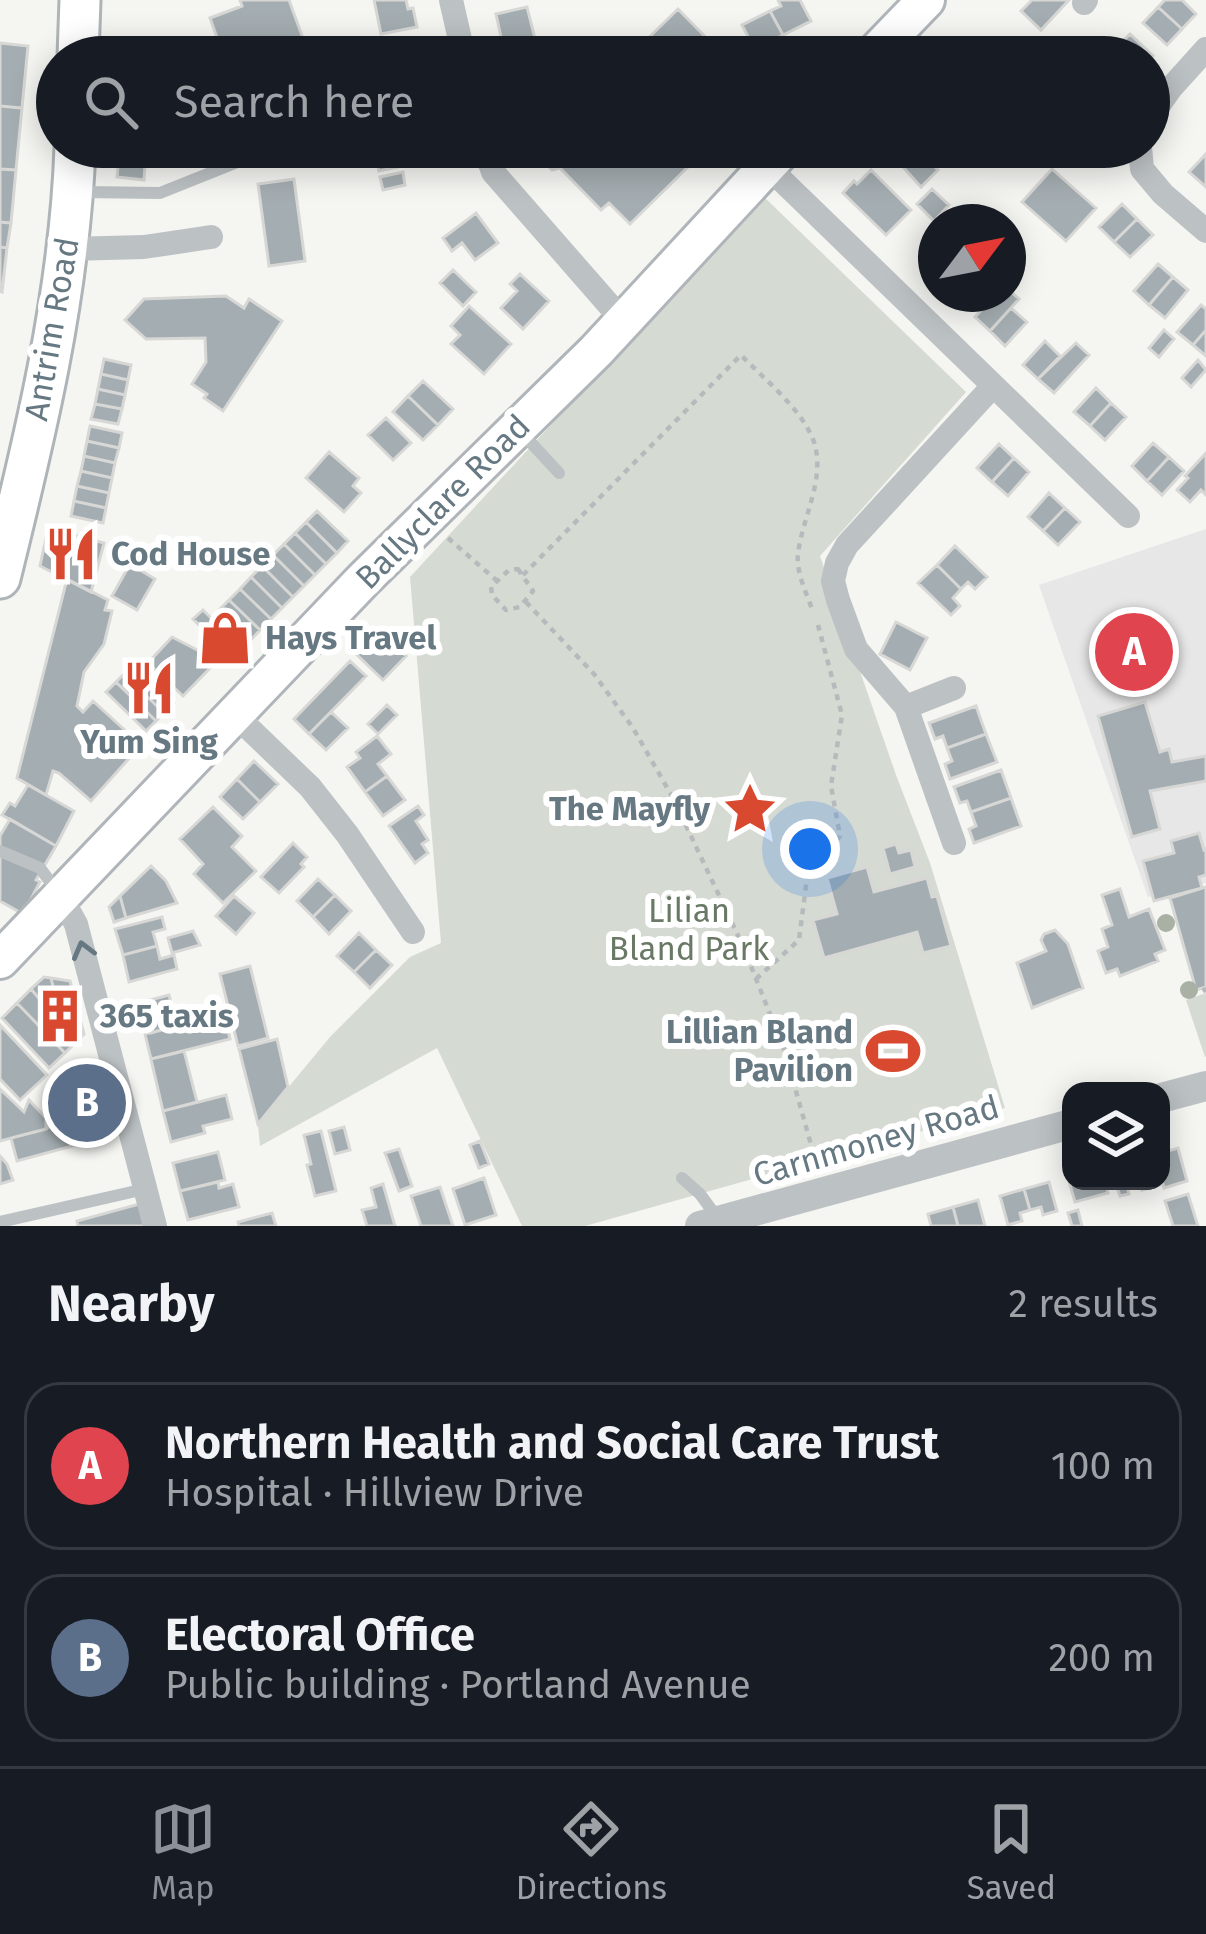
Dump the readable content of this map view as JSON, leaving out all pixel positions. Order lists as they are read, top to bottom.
{
  "streets": {
    "main road": ["Antrim Road", "Ballyclare Road"],
    "street": ["Carnmoney Road"]
  },
  "parks": ["Lilian Bland Park"],
  "places": {
    "restaurant": ["Cod House", "Yum Sing"],
    "shop": ["Hays Travel"],
    "place": ["The Mayfly"],
    "building": ["365 taxis"],
    "sports": ["Lillian Bland Pavilion"]
  },
  "north": "top right",
  "page": {
    "search": "Search here",
    "pins": ["A", "B"],
    "heading": ["Nearby", "2 results"],
    "list": [
      {
        "mark": "A",
        "name": "Northern Health and Social Care Trust",
        "note": "Hospital · Hillview Drive",
        "value": "100 m"
      },
      {
        "mark": "B",
        "name": "Electoral Office",
        "note": "Public building · Portland Avenue",
        "value": "200 m"
      }
    ],
    "nav": ["Map", "Directions", "Saved"]
  }
}
